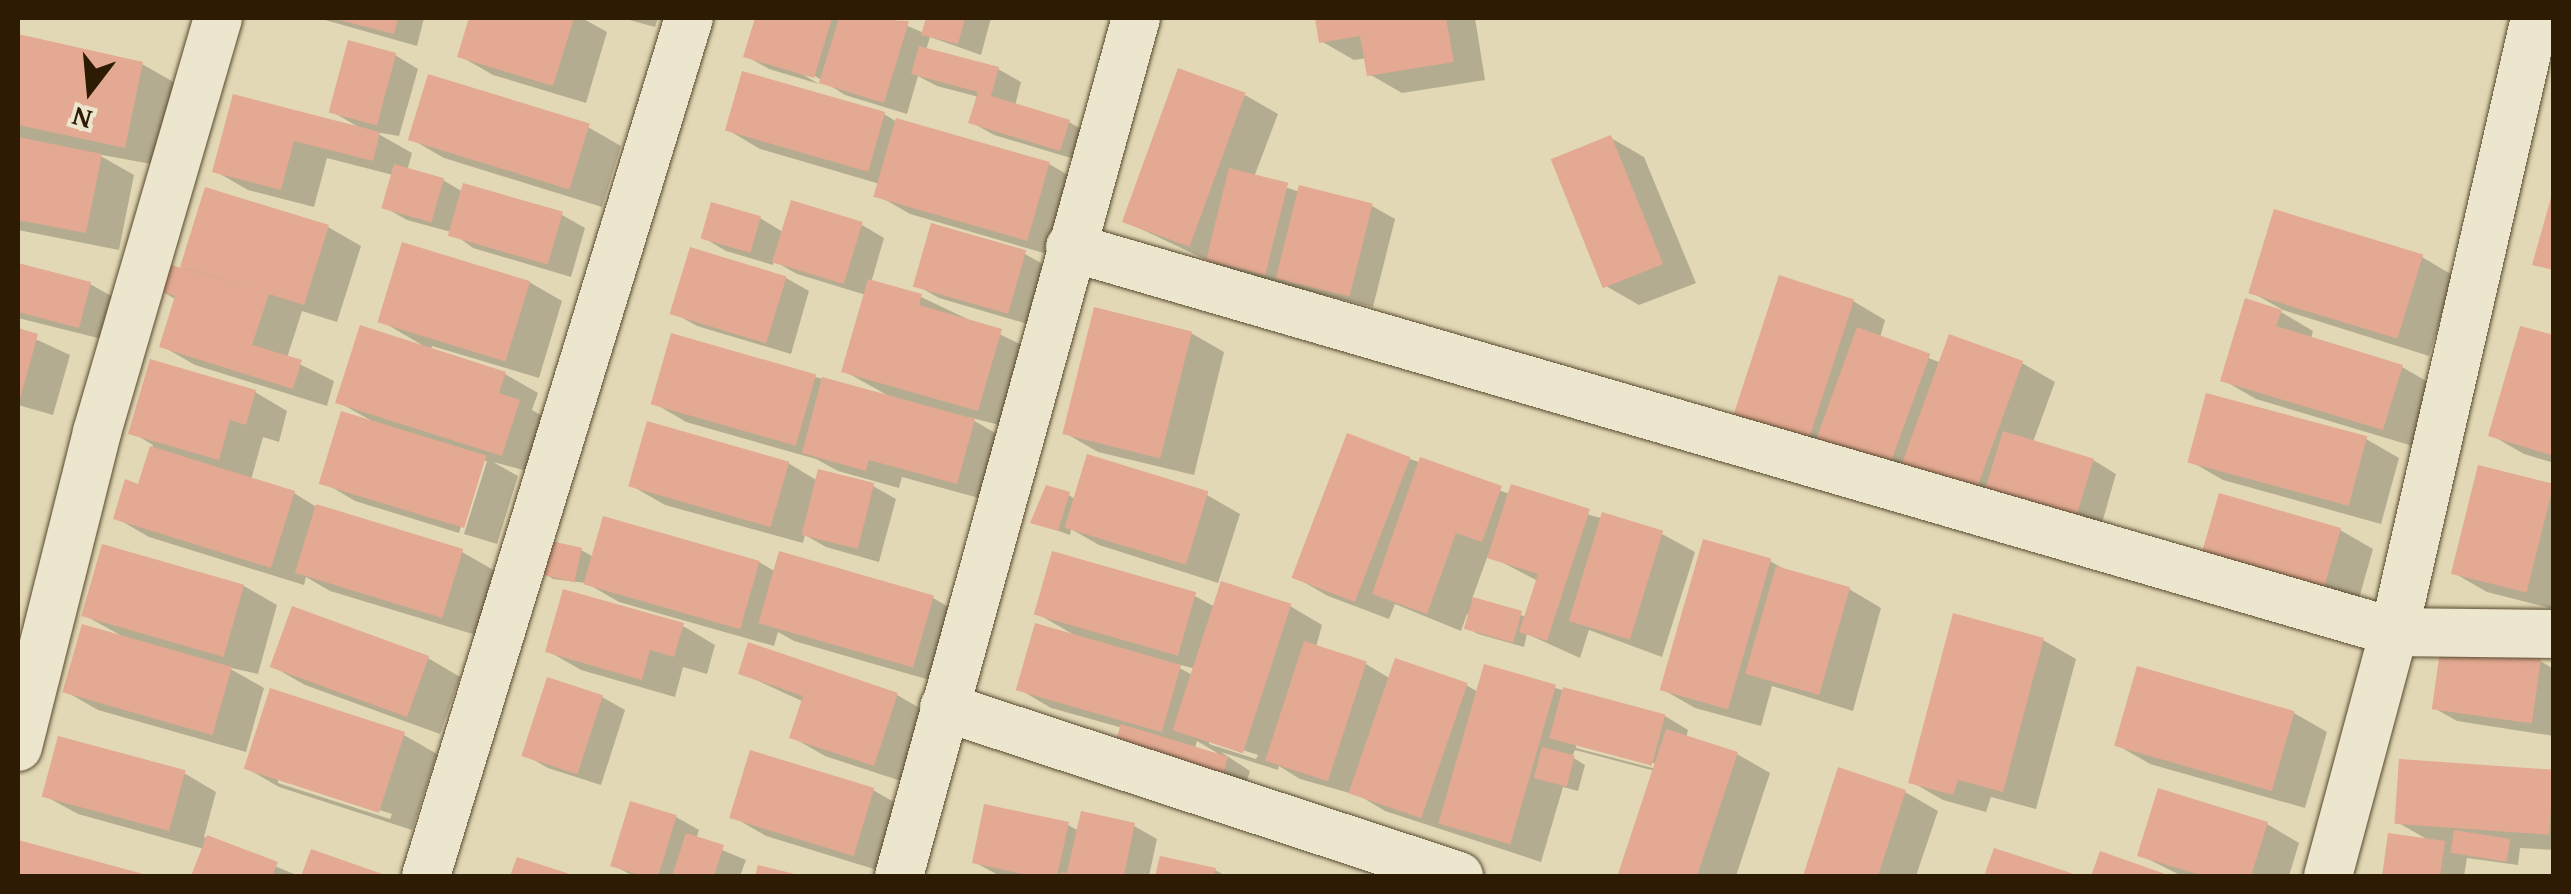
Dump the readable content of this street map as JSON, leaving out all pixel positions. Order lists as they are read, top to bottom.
{
  "north": "bottom"
}
